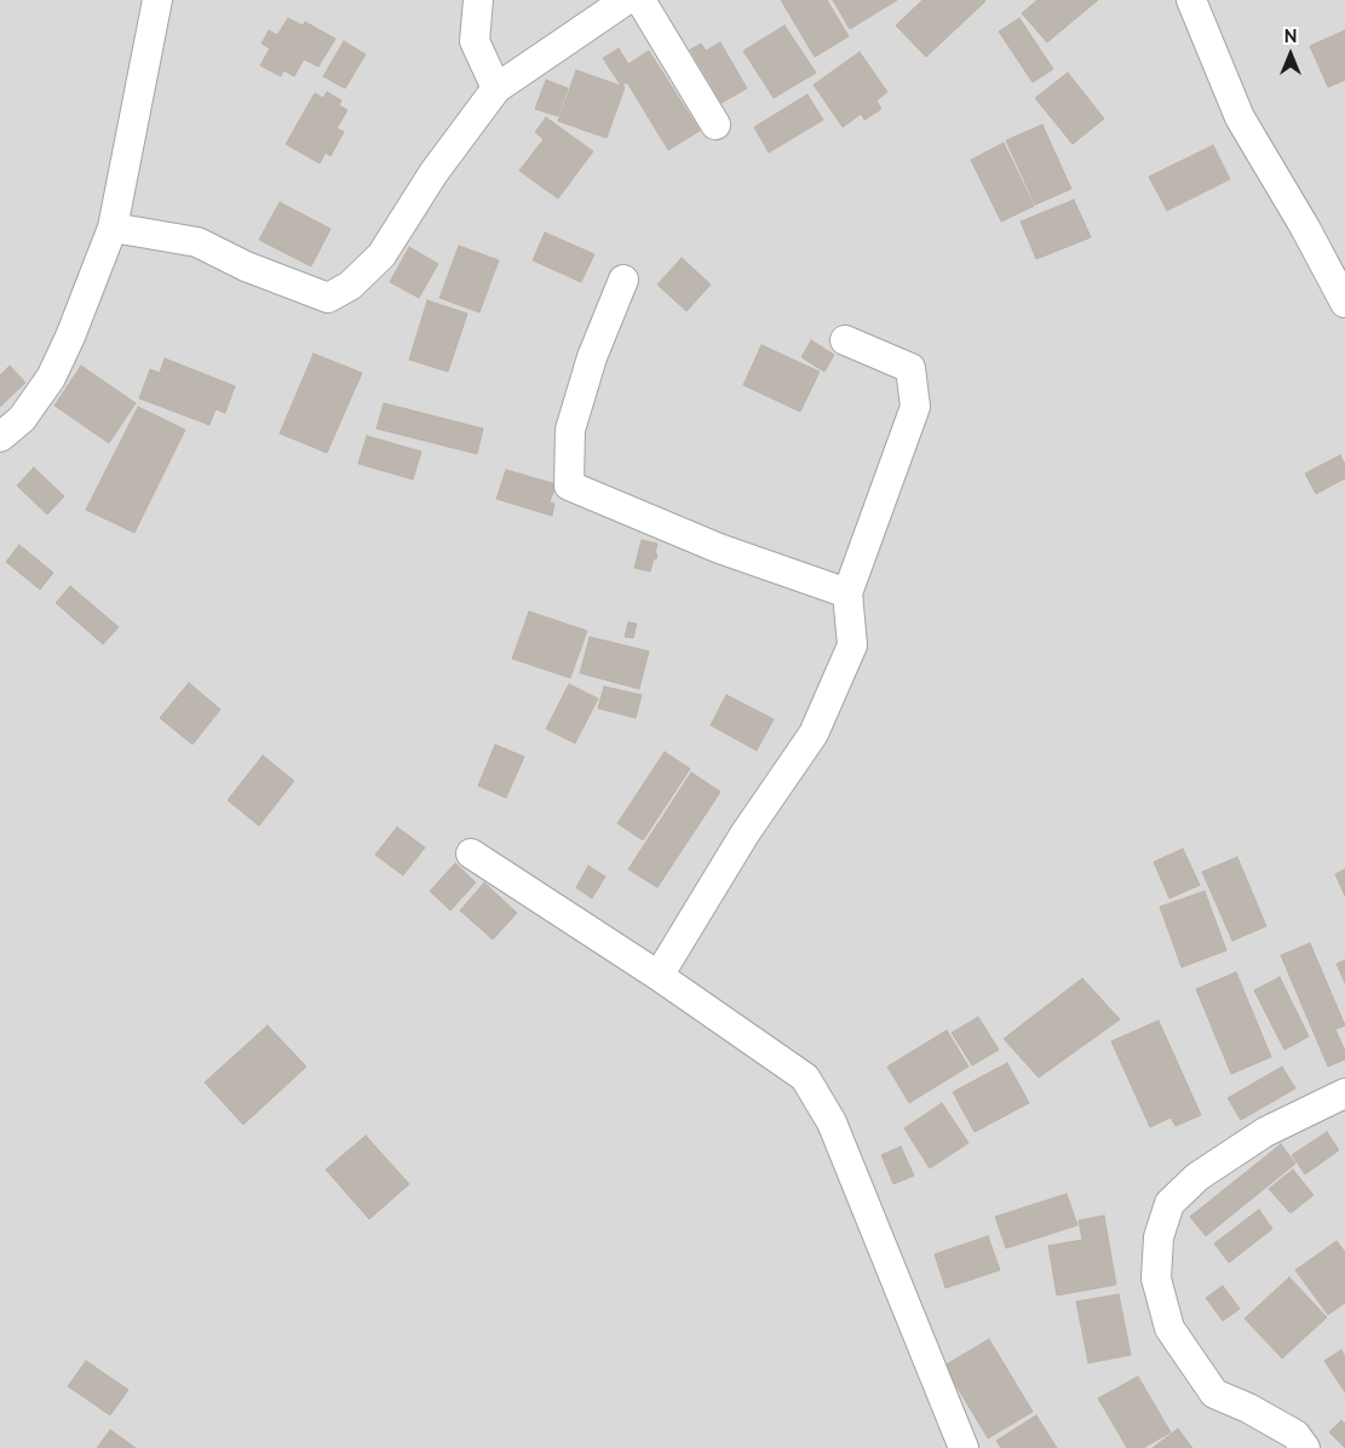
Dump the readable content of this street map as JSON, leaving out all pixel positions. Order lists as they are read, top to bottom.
{
  "north": "top"
}
